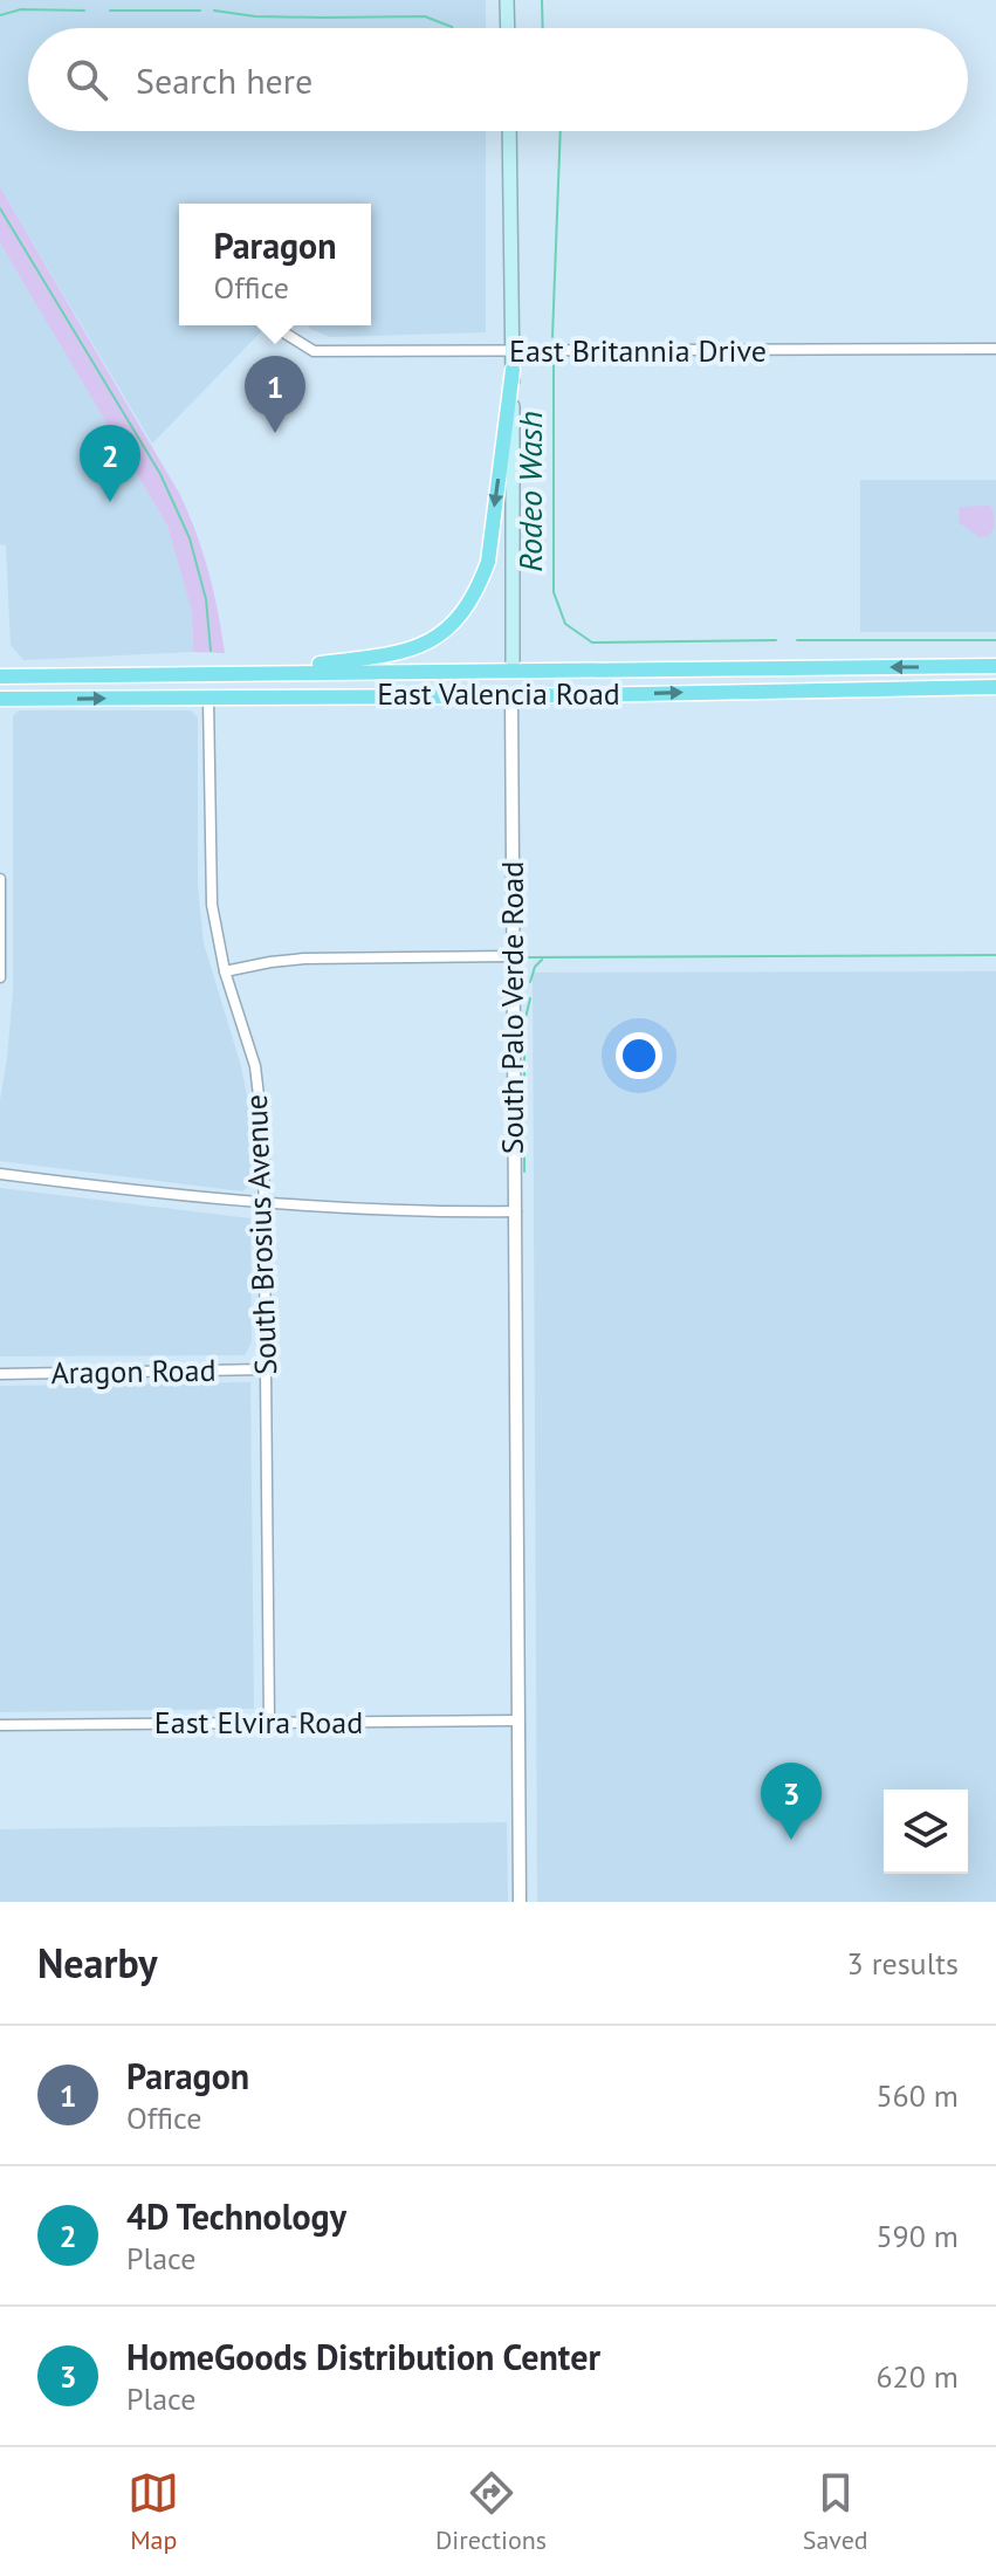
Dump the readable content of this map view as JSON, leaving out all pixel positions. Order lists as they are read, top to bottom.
{
  "streets": {
    "main road": ["East Valencia Road", "South Palo Verde Road"],
    "street": [
      "East Britannia Drive",
      "South Brosius Avenue",
      "Aragon Road",
      "East Elvira Road"
    ]
  },
  "crossings": [
    ["East Britannia Drive", "South Palo Verde Road"],
    ["East Valencia Road", "South Palo Verde Road"],
    ["East Valencia Road", "South Brosius Avenue"],
    ["South Palo Verde Road", "East Elvira Road"],
    ["South Brosius Avenue", "Aragon Road"],
    ["South Brosius Avenue", "East Elvira Road"]
  ],
  "water": ["Rodeo Wash"],
  "page": {
    "search": "Search here",
    "popup": ["Paragon", "Office"],
    "pins": ["1", "2", "3"],
    "heading": ["Nearby", "3 results"],
    "list": [
      {
        "mark": "1",
        "name": "Paragon",
        "note": "Office",
        "value": "560 m"
      },
      {
        "mark": "2",
        "name": "4D Technology",
        "note": "Place",
        "value": "590 m"
      },
      {
        "mark": "3",
        "name": "HomeGoods Distribution Center",
        "note": "Place",
        "value": "620 m"
      }
    ],
    "nav": ["Map", "Directions", "Saved"]
  }
}
